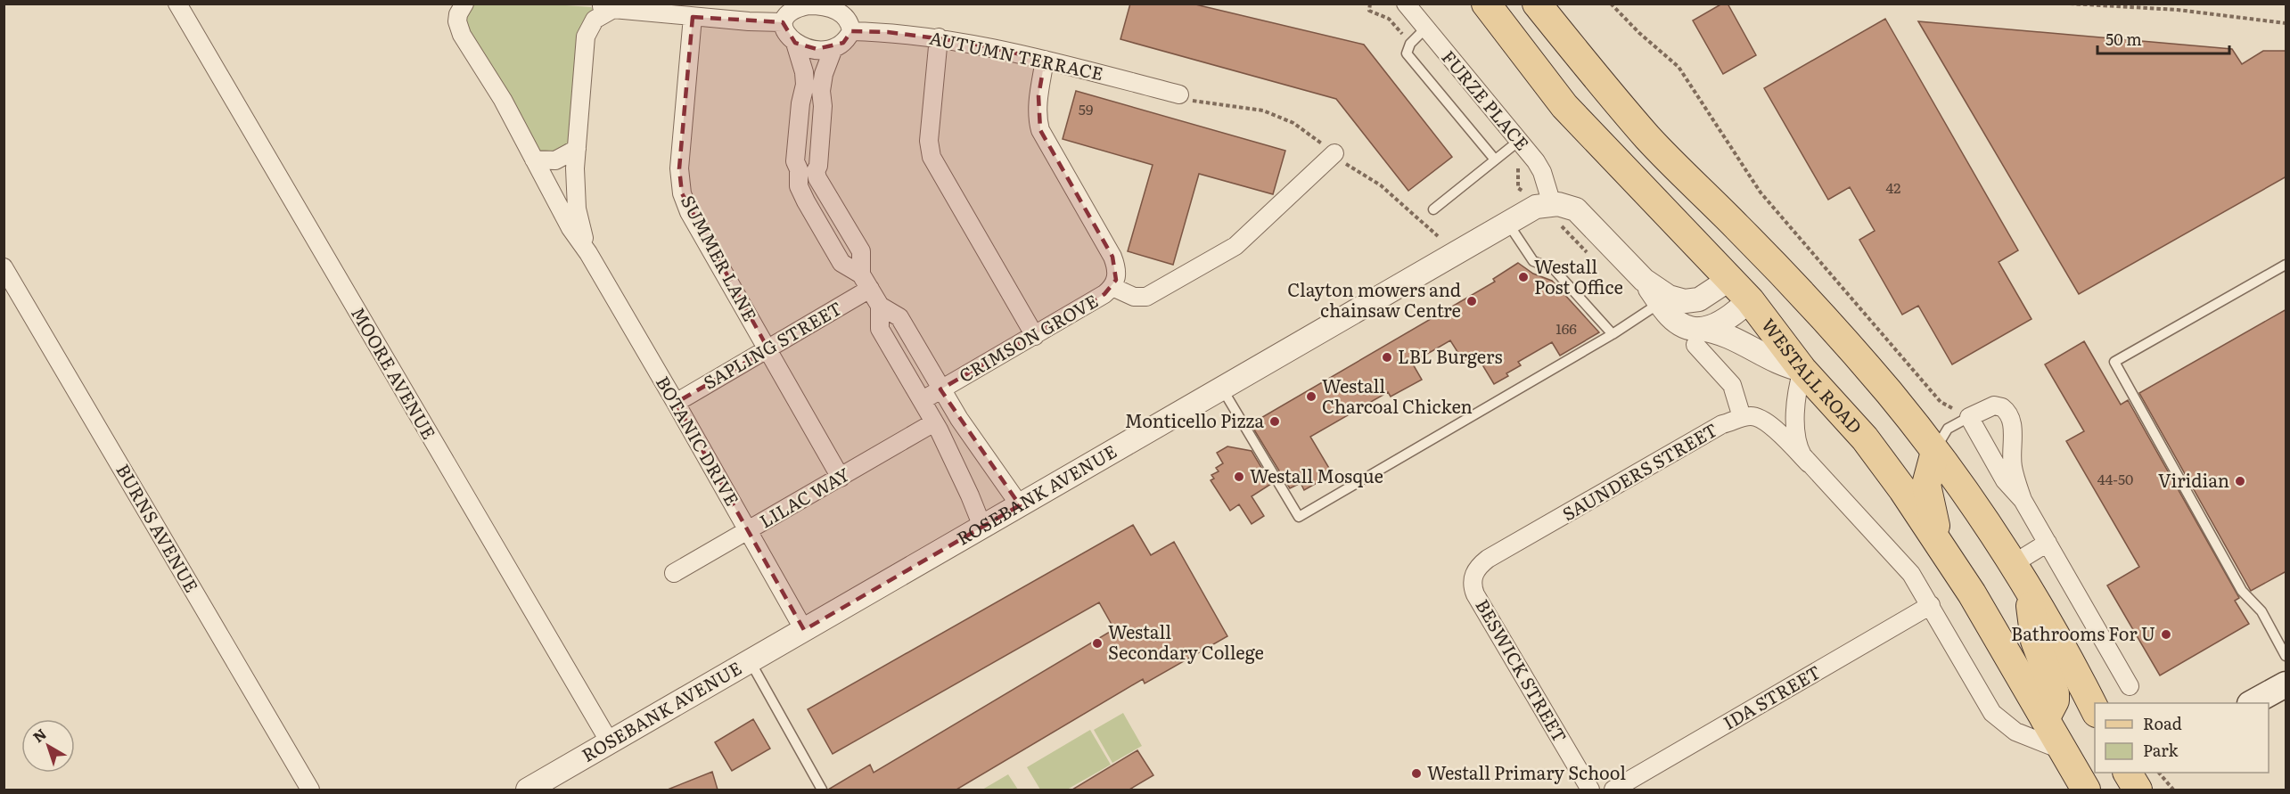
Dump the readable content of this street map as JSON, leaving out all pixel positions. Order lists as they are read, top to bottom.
{
  "streets": {
    "main road": ["WESTALL ROAD"],
    "street": [
      "AUTUMN TERRACE",
      "FURZE PLACE",
      "SUMMER LANE",
      "CRIMSON GROVE",
      "SAPLING STREET",
      "MOORE AVENUE",
      "BOTANIC DRIVE",
      "SAUNDERS STREET",
      "ROSEBANK AVENUE",
      "LILAC WAY",
      "BURNS AVENUE",
      "BESWICK STREET",
      "IDA STREET"
    ]
  },
  "crossings": [
    ["AUTUMN TERRACE", "CRIMSON GROVE"],
    ["FURZE PLACE", "ROSEBANK AVENUE"],
    ["SUMMER LANE", "SAPLING STREET"],
    ["SUMMER LANE", "LILAC WAY"],
    ["SAPLING STREET", "BOTANIC DRIVE"],
    ["MOORE AVENUE", "ROSEBANK AVENUE"],
    ["BOTANIC DRIVE", "ROSEBANK AVENUE"],
    ["BOTANIC DRIVE", "LILAC WAY"],
    ["SAUNDERS STREET", "BESWICK STREET"]
  ],
  "places": [
    "Westall Post Office",
    "Clayton mowers and chainsaw Centre",
    "LBL Burgers",
    "Westall Charcoal Chicken",
    "Monticello Pizza",
    "Westall Mosque",
    "Viridian",
    "Bathrooms For U",
    "Westall Secondary College",
    "Westall Primary School"
  ],
  "house_numbers": [
    "59",
    "42",
    "166",
    "44-50"
  ],
  "legend": ["Road", "Park"],
  "scale_bar": "50 m",
  "north": "top left"
}
